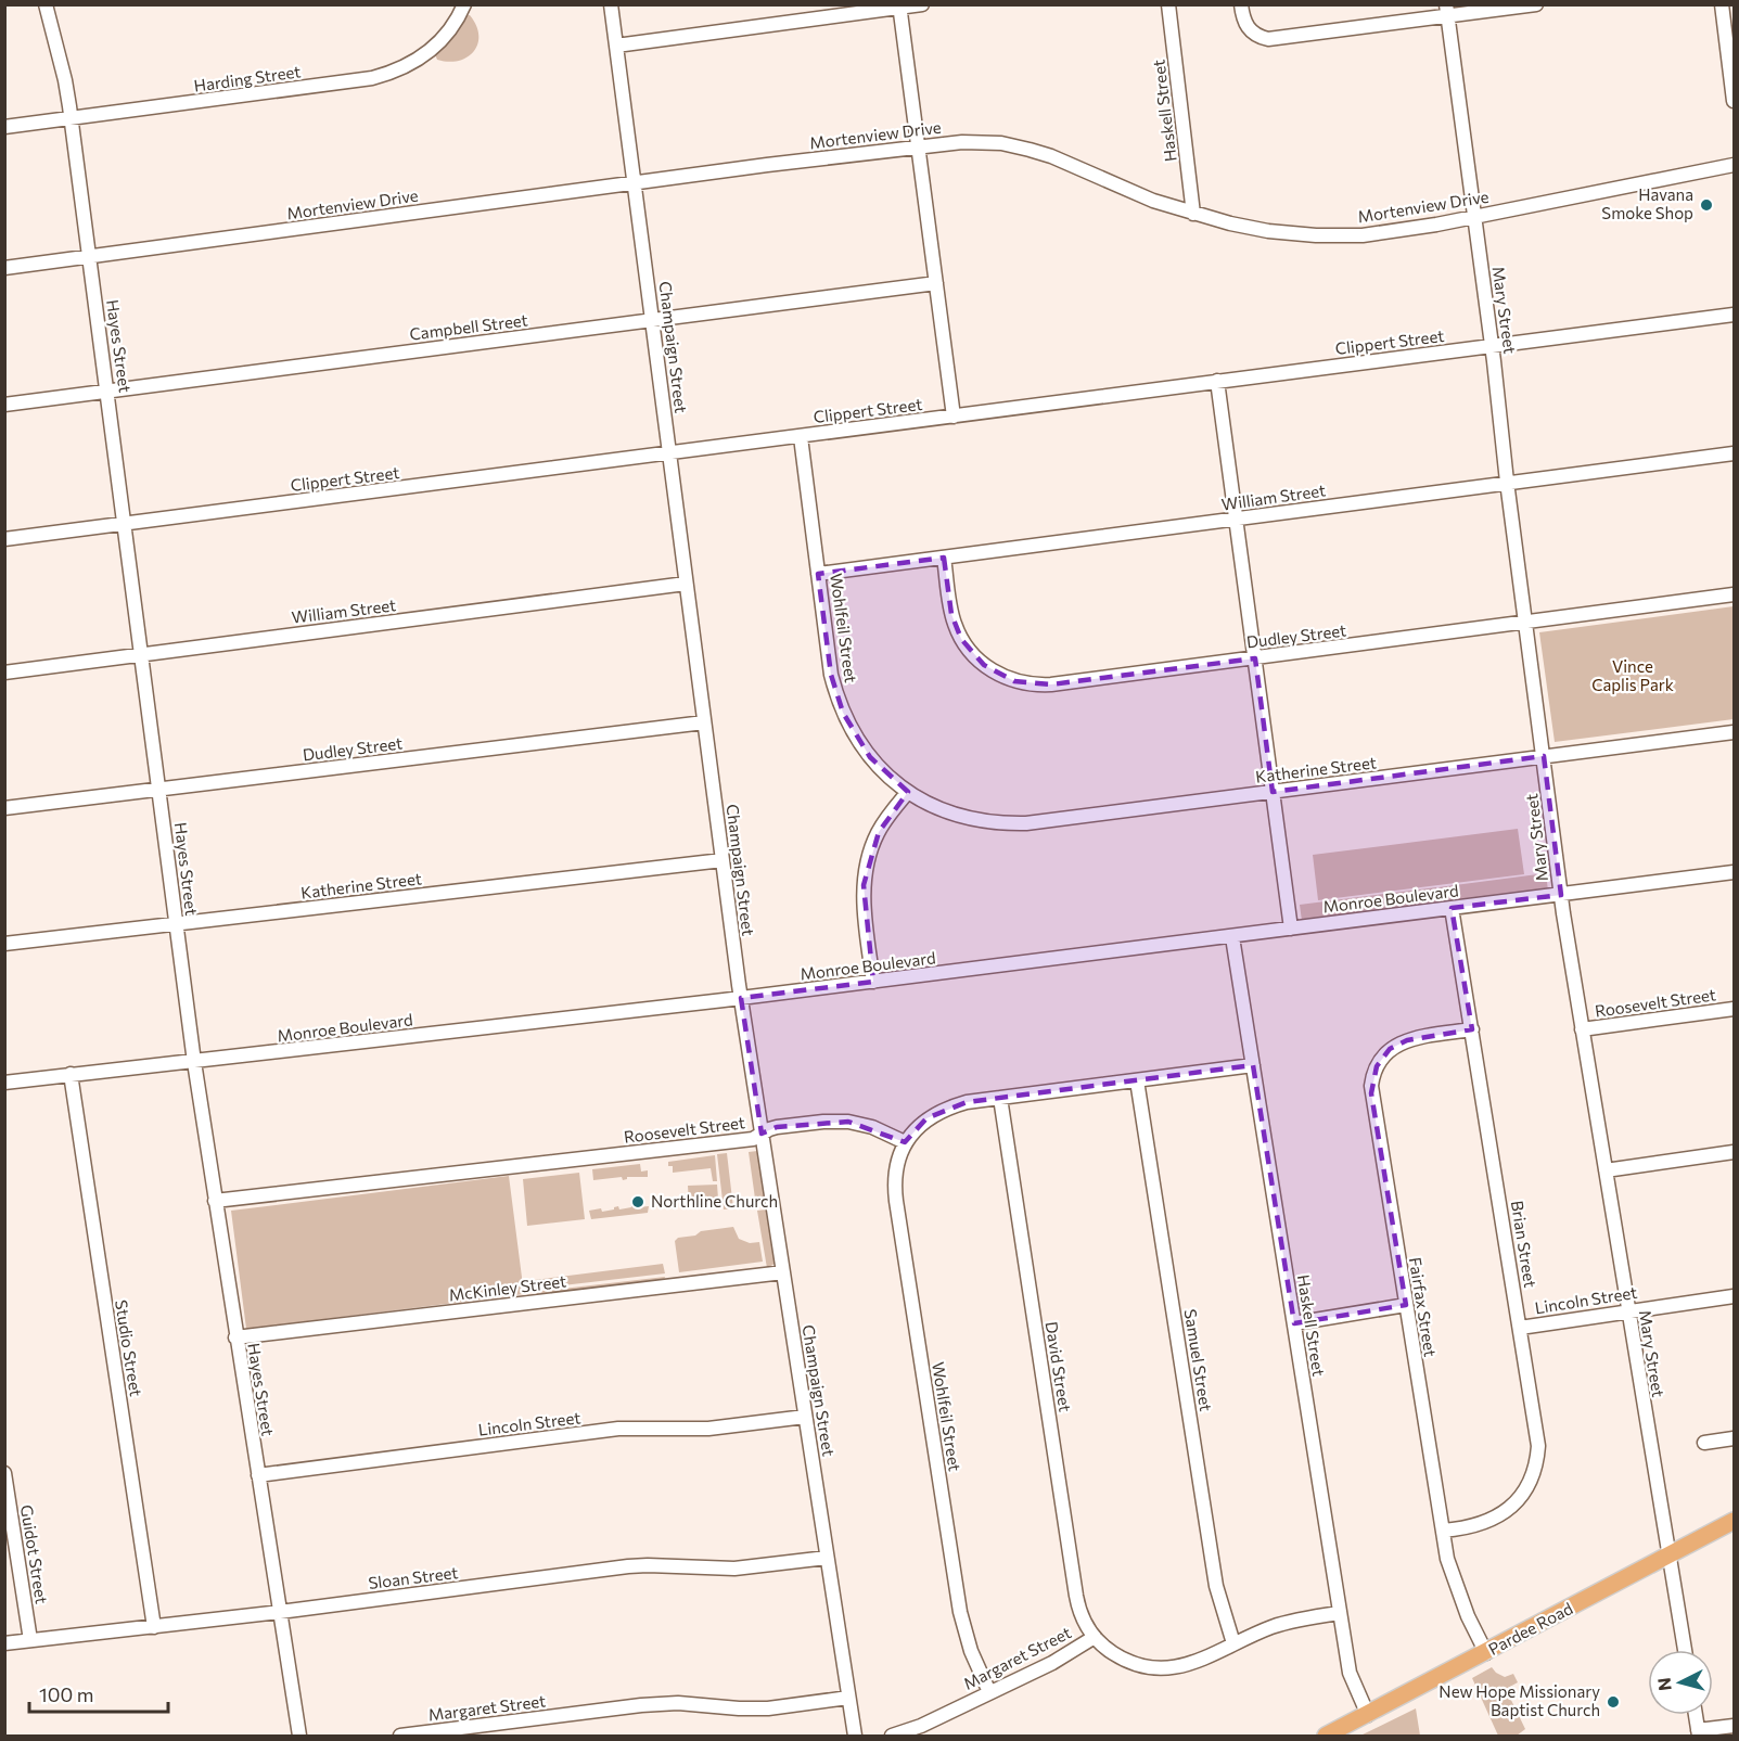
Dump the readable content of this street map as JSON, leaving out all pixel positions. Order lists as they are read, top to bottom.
{
  "streets": {
    "main road": ["Pardee Road"],
    "street": [
      "Harding Street",
      "Haskell Street",
      "Mortenview Drive",
      "Mary Street",
      "Campbell Street",
      "Clippert Street",
      "Hayes Street",
      "Champaign Street",
      "William Street",
      "Wohlfeil Street",
      "Dudley Street",
      "Katherine Street",
      "Monroe Boulevard",
      "Roosevelt Street",
      "Brian Street",
      "McKinley Street",
      "Lincoln Street",
      "Fairfax Street",
      "Studio Street",
      "Samuel Street",
      "David Street",
      "Guidot Street",
      "Sloan Street",
      "Margaret Street"
    ]
  },
  "crossings": [
    ["Harding Street", "Hayes Street"],
    ["Haskell Street", "Mortenview Drive"],
    ["Haskell Street", "Monroe Boulevard"],
    ["Haskell Street", "Pardee Road"],
    ["Haskell Street", "Margaret Street"],
    ["Mortenview Drive", "Mary Street"],
    ["Mortenview Drive", "Hayes Street"],
    ["Mortenview Drive", "Champaign Street"],
    ["Mary Street", "Clippert Street"],
    ["Mary Street", "William Street"],
    ["Mary Street", "Dudley Street"],
    ["Mary Street", "Katherine Street"],
    ["Mary Street", "Monroe Boulevard"],
    ["Mary Street", "Roosevelt Street"],
    ["Mary Street", "Lincoln Street"],
    ["Mary Street", "Pardee Road"],
    ["Campbell Street", "Hayes Street"],
    ["Campbell Street", "Champaign Street"],
    ["Clippert Street", "Hayes Street"],
    ["Clippert Street", "Champaign Street"],
    ["Clippert Street", "Wohlfeil Street"],
    ["Hayes Street", "William Street"],
    ["Hayes Street", "Dudley Street"],
    ["Hayes Street", "Katherine Street"],
    ["Hayes Street", "Monroe Boulevard"],
    ["Hayes Street", "Roosevelt Street"],
    ["Hayes Street", "McKinley Street"],
    ["Hayes Street", "Lincoln Street"],
    ["Hayes Street", "Sloan Street"],
    ["Champaign Street", "William Street"],
    ["Champaign Street", "Dudley Street"],
    ["Champaign Street", "Katherine Street"],
    ["Champaign Street", "Monroe Boulevard"],
    ["Champaign Street", "Roosevelt Street"],
    ["Champaign Street", "McKinley Street"],
    ["Champaign Street", "Lincoln Street"],
    ["Champaign Street", "Sloan Street"],
    ["Champaign Street", "Margaret Street"],
    ["William Street", "Wohlfeil Street"],
    ["William Street", "Dudley Street"],
    ["Wohlfeil Street", "Katherine Street"],
    ["Wohlfeil Street", "Roosevelt Street"],
    ["Wohlfeil Street", "Margaret Street"],
    ["Monroe Boulevard", "Brian Street"],
    ["Monroe Boulevard", "Studio Street"],
    ["Brian Street", "Lincoln Street"],
    ["Brian Street", "Fairfax Street"],
    ["Fairfax Street", "Pardee Road"],
    ["Studio Street", "Sloan Street"],
    ["Samuel Street", "Margaret Street"],
    ["David Street", "Margaret Street"],
    ["Guidot Street", "Sloan Street"]
  ],
  "parks": ["Vince Caplis Park"],
  "places": ["Havana Smoke Shop", "Northline Church", "New Hope Missionary Baptist Church"],
  "scale_bar": "100 m",
  "north": "left"
}
